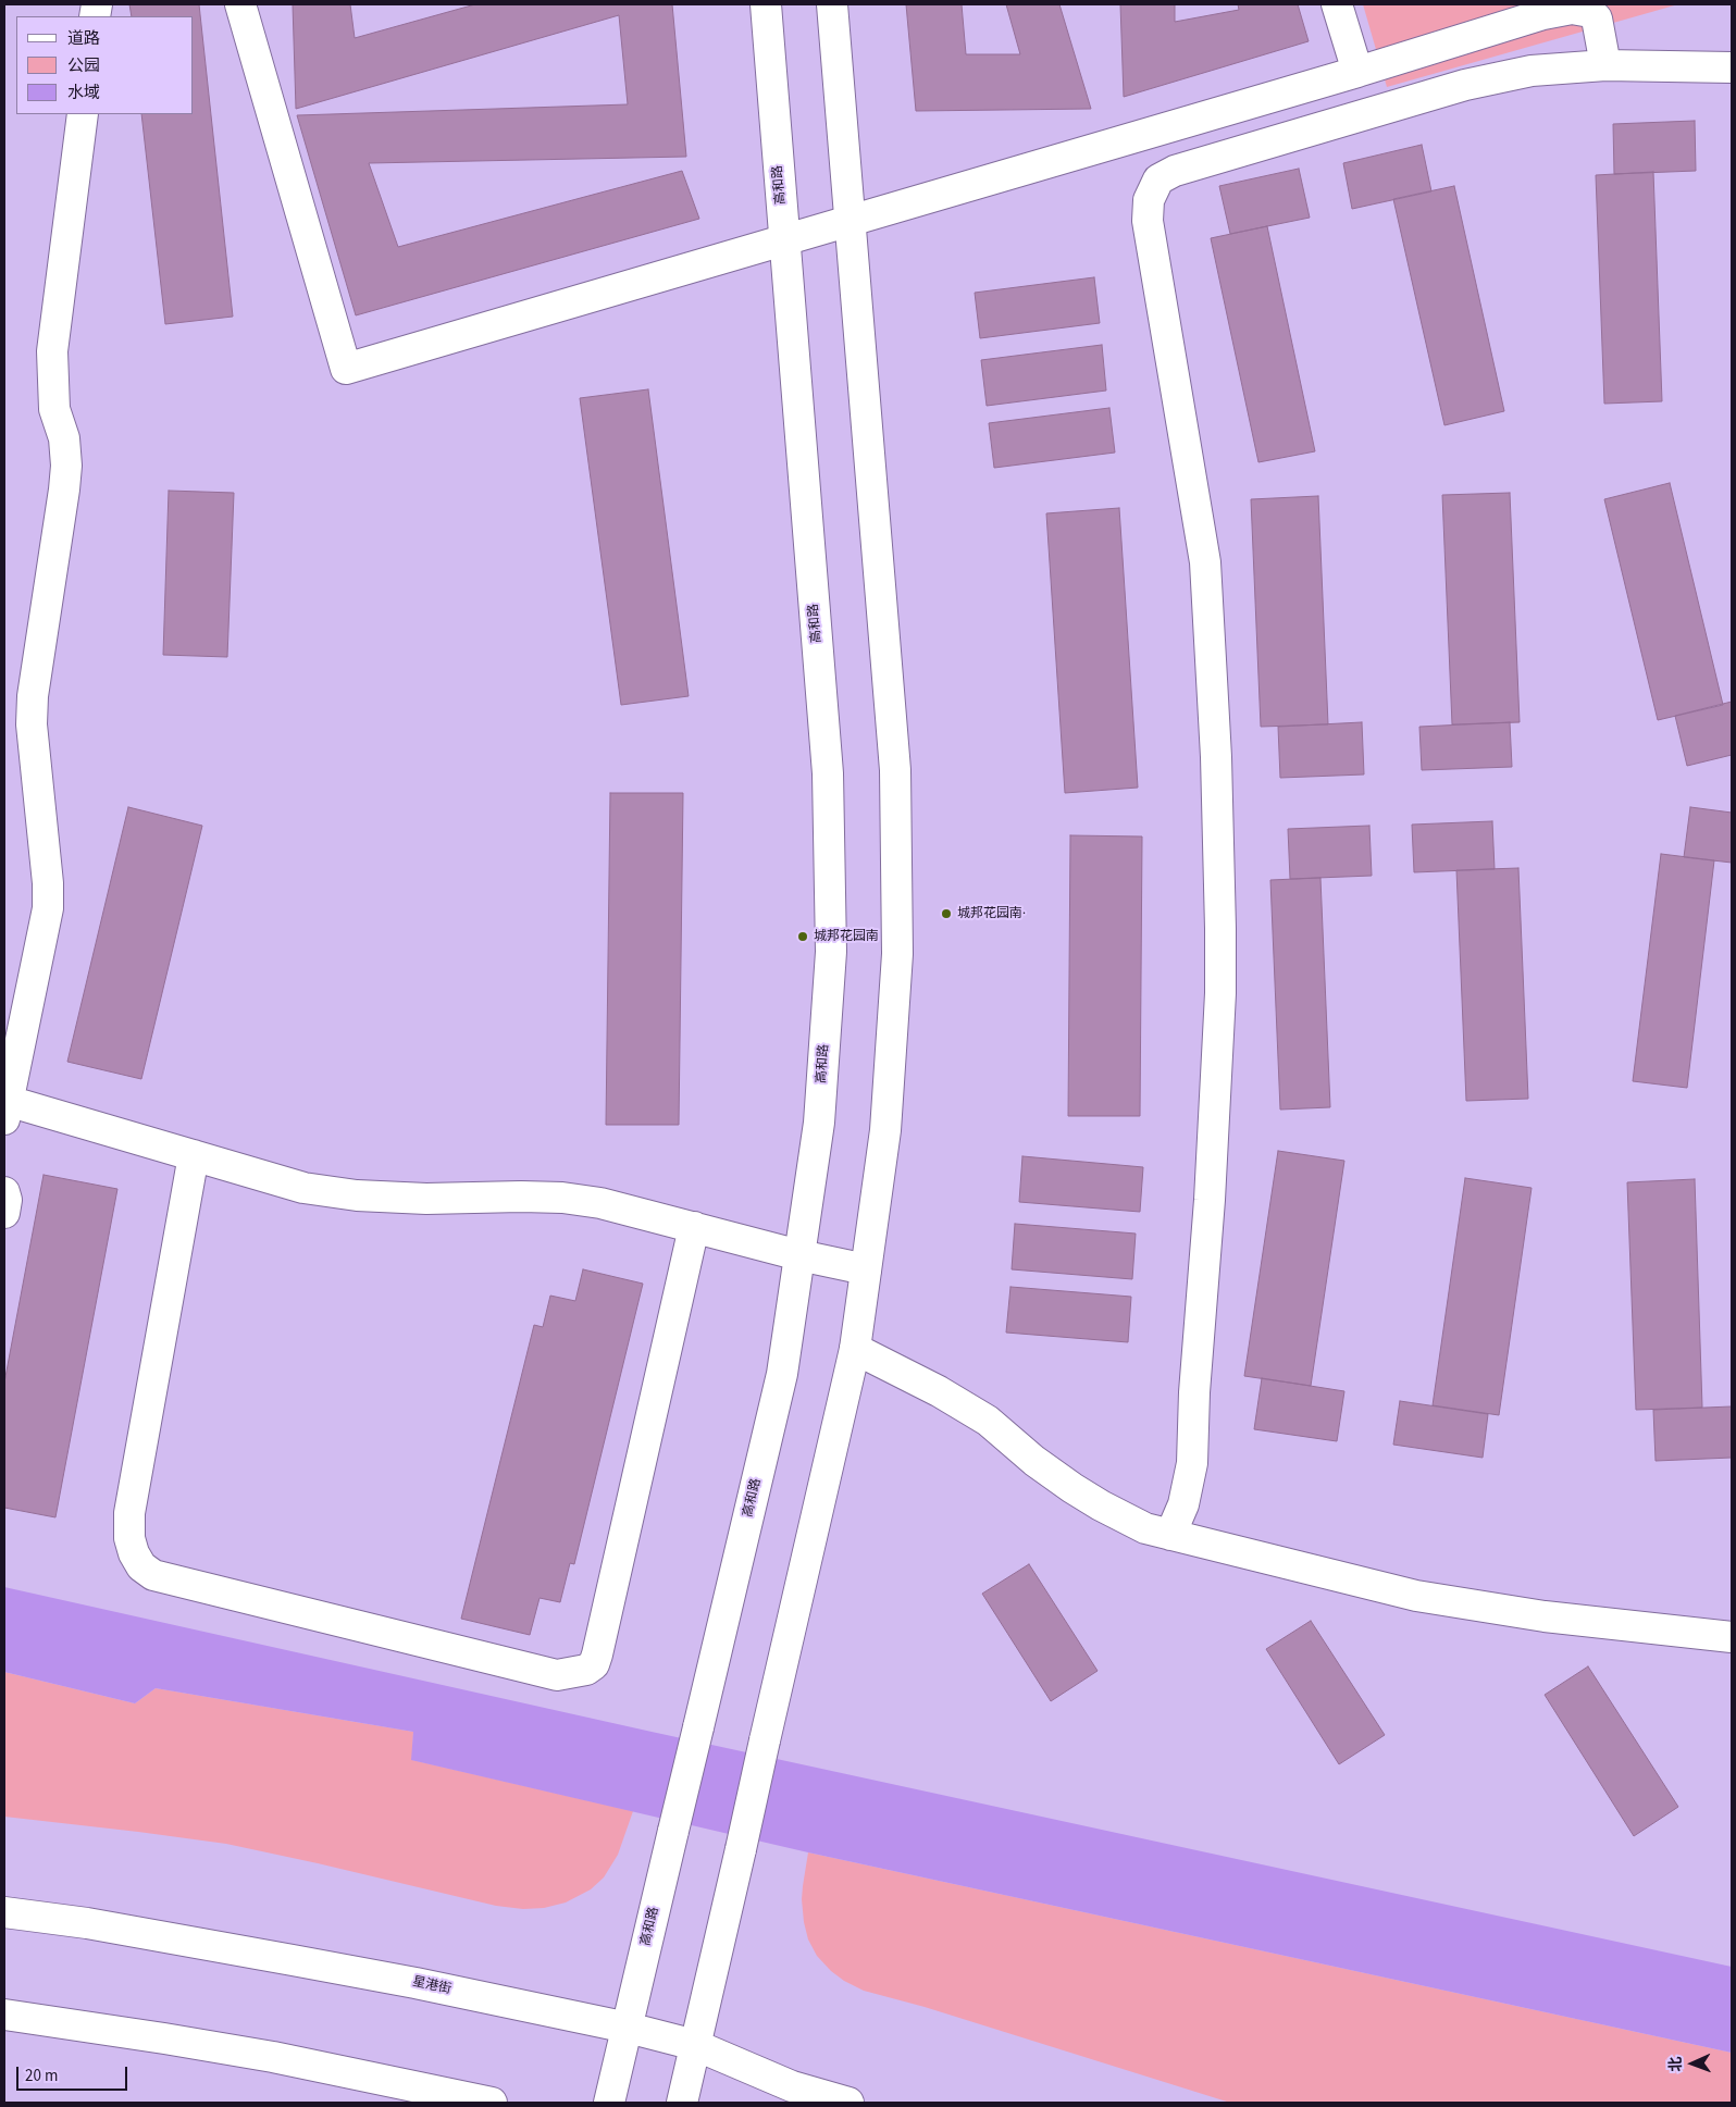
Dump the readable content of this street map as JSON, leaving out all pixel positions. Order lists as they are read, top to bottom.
{
  "streets": {
    "street": ["高和路", "星港街"]
  },
  "crossings": [
    ["高和路", "星港街"]
  ],
  "places": ["城邦花园南·", "城邦花园南"],
  "legend": ["道路", "公园", "水域"],
  "scale_bar": "20 m",
  "north": "left"
}
